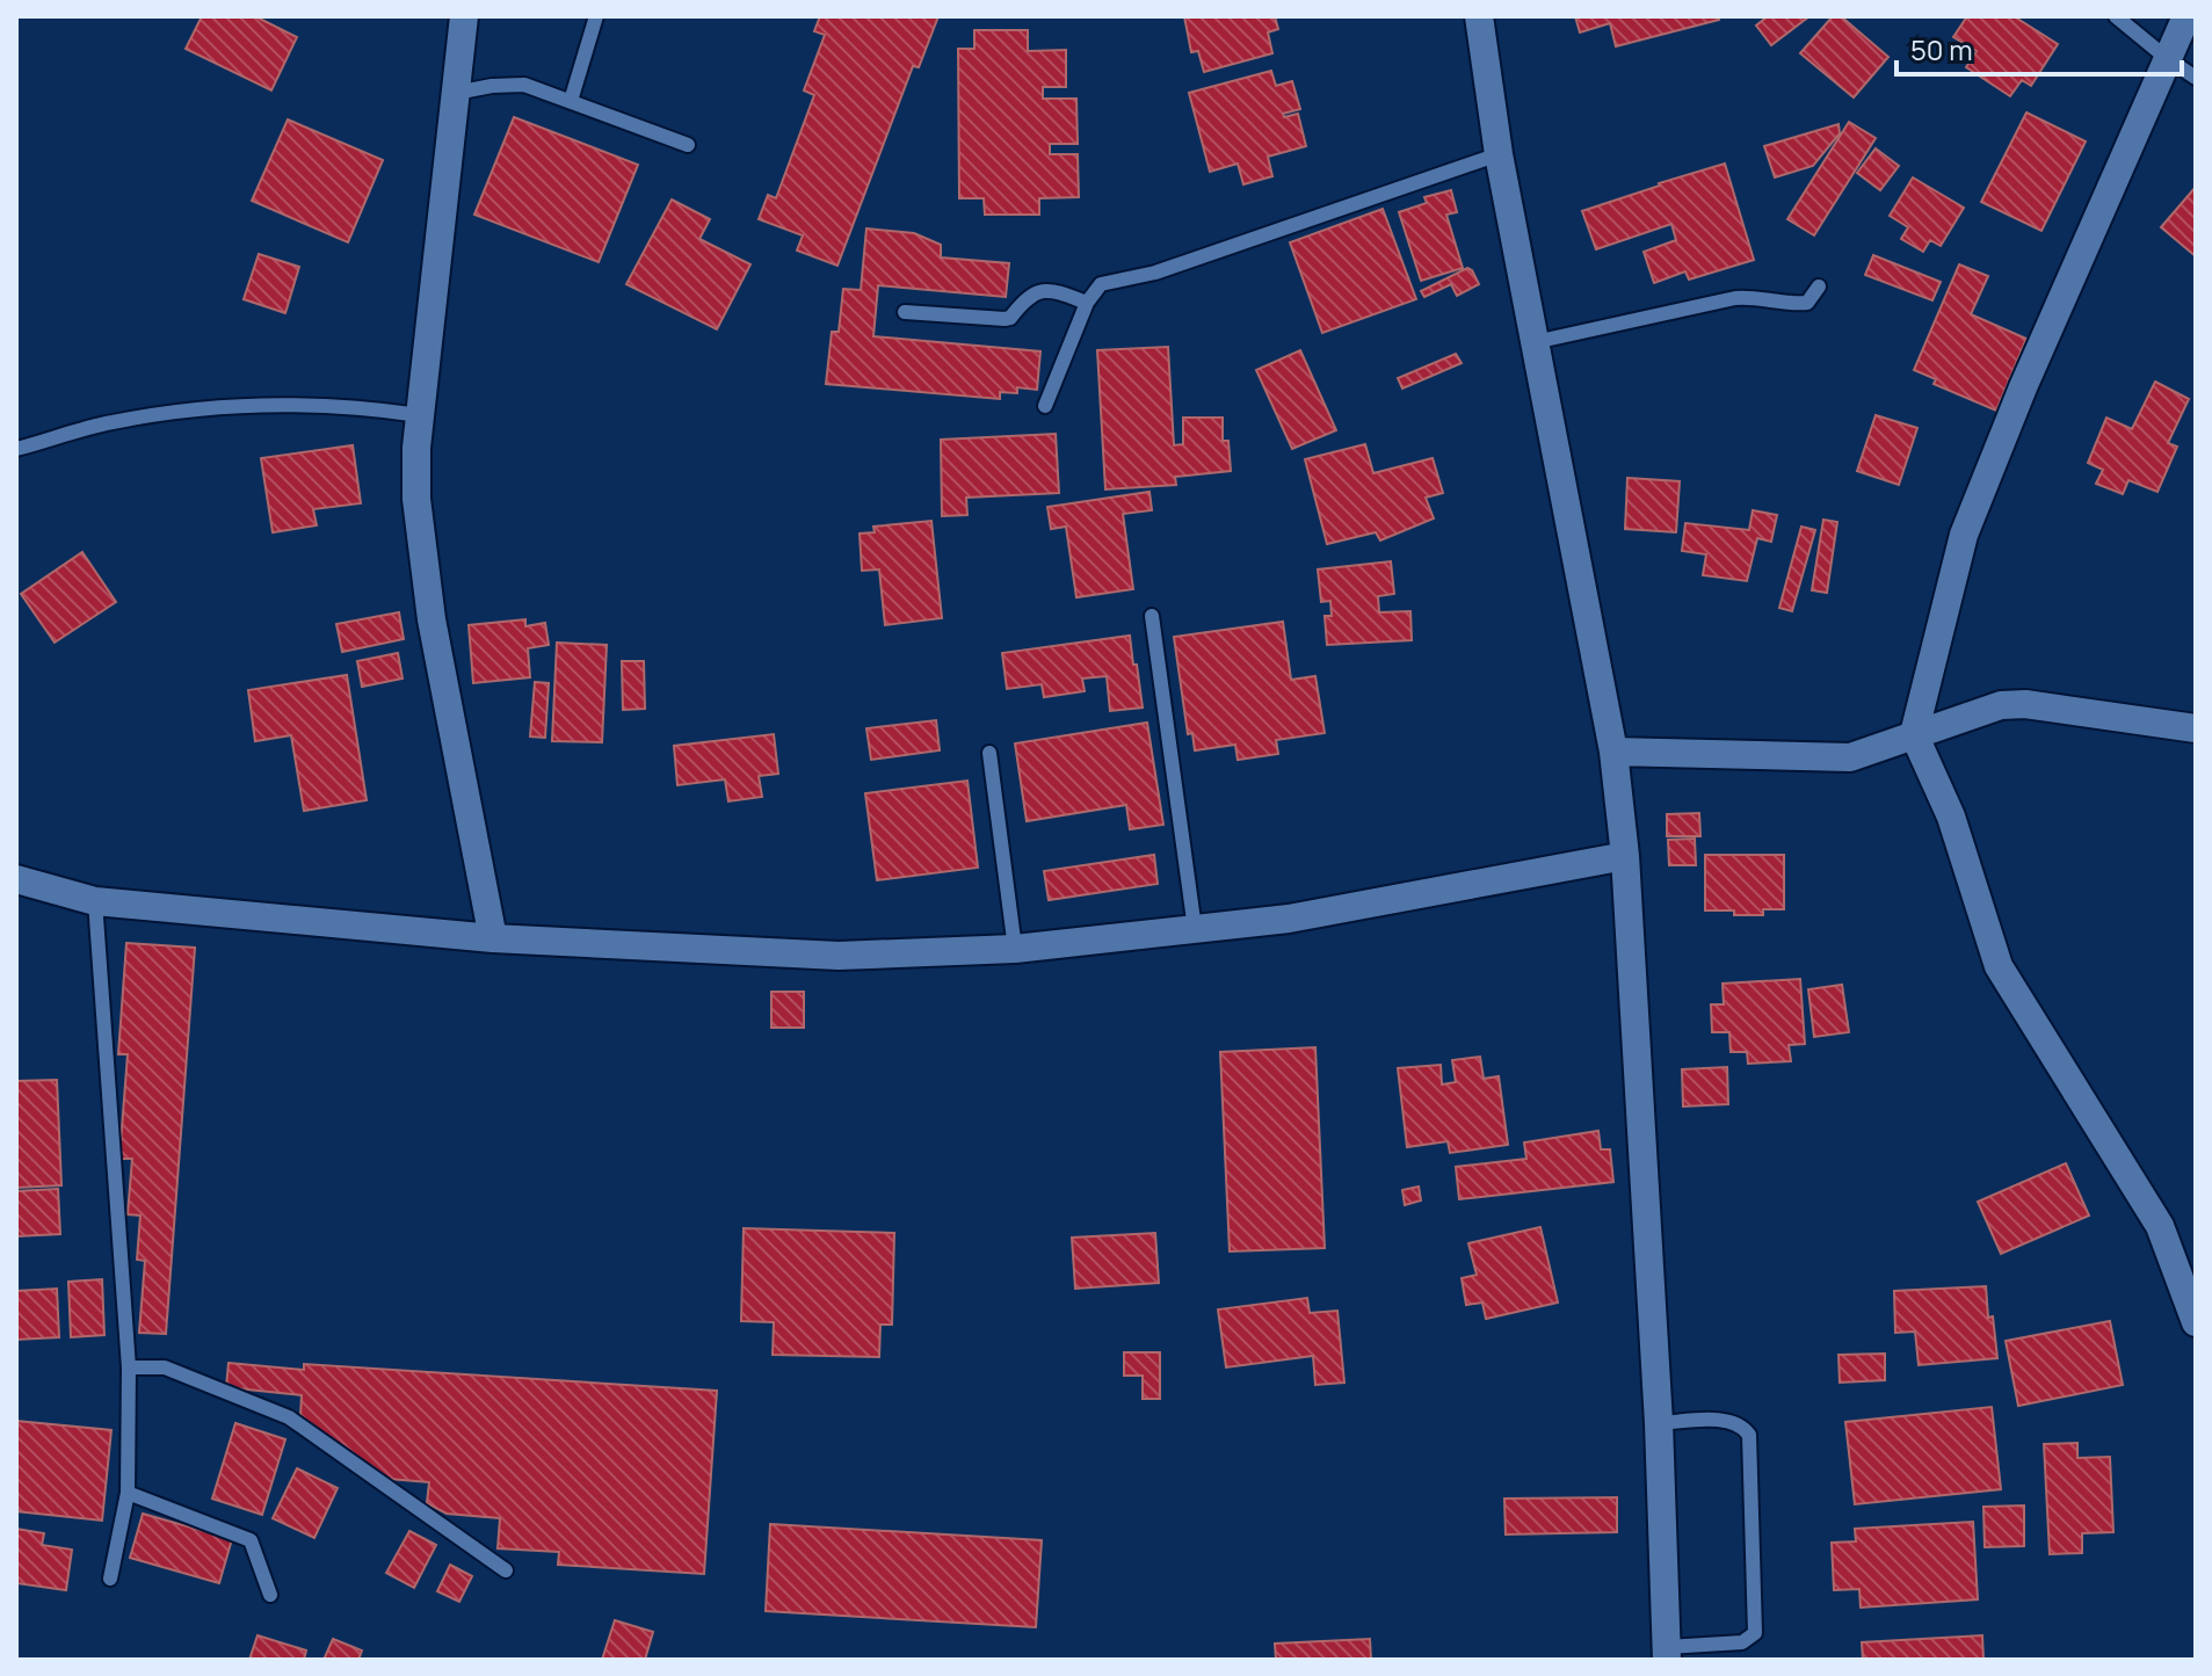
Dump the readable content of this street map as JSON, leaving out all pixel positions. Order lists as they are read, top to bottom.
{
  "scale_bar": "50 m"
}
